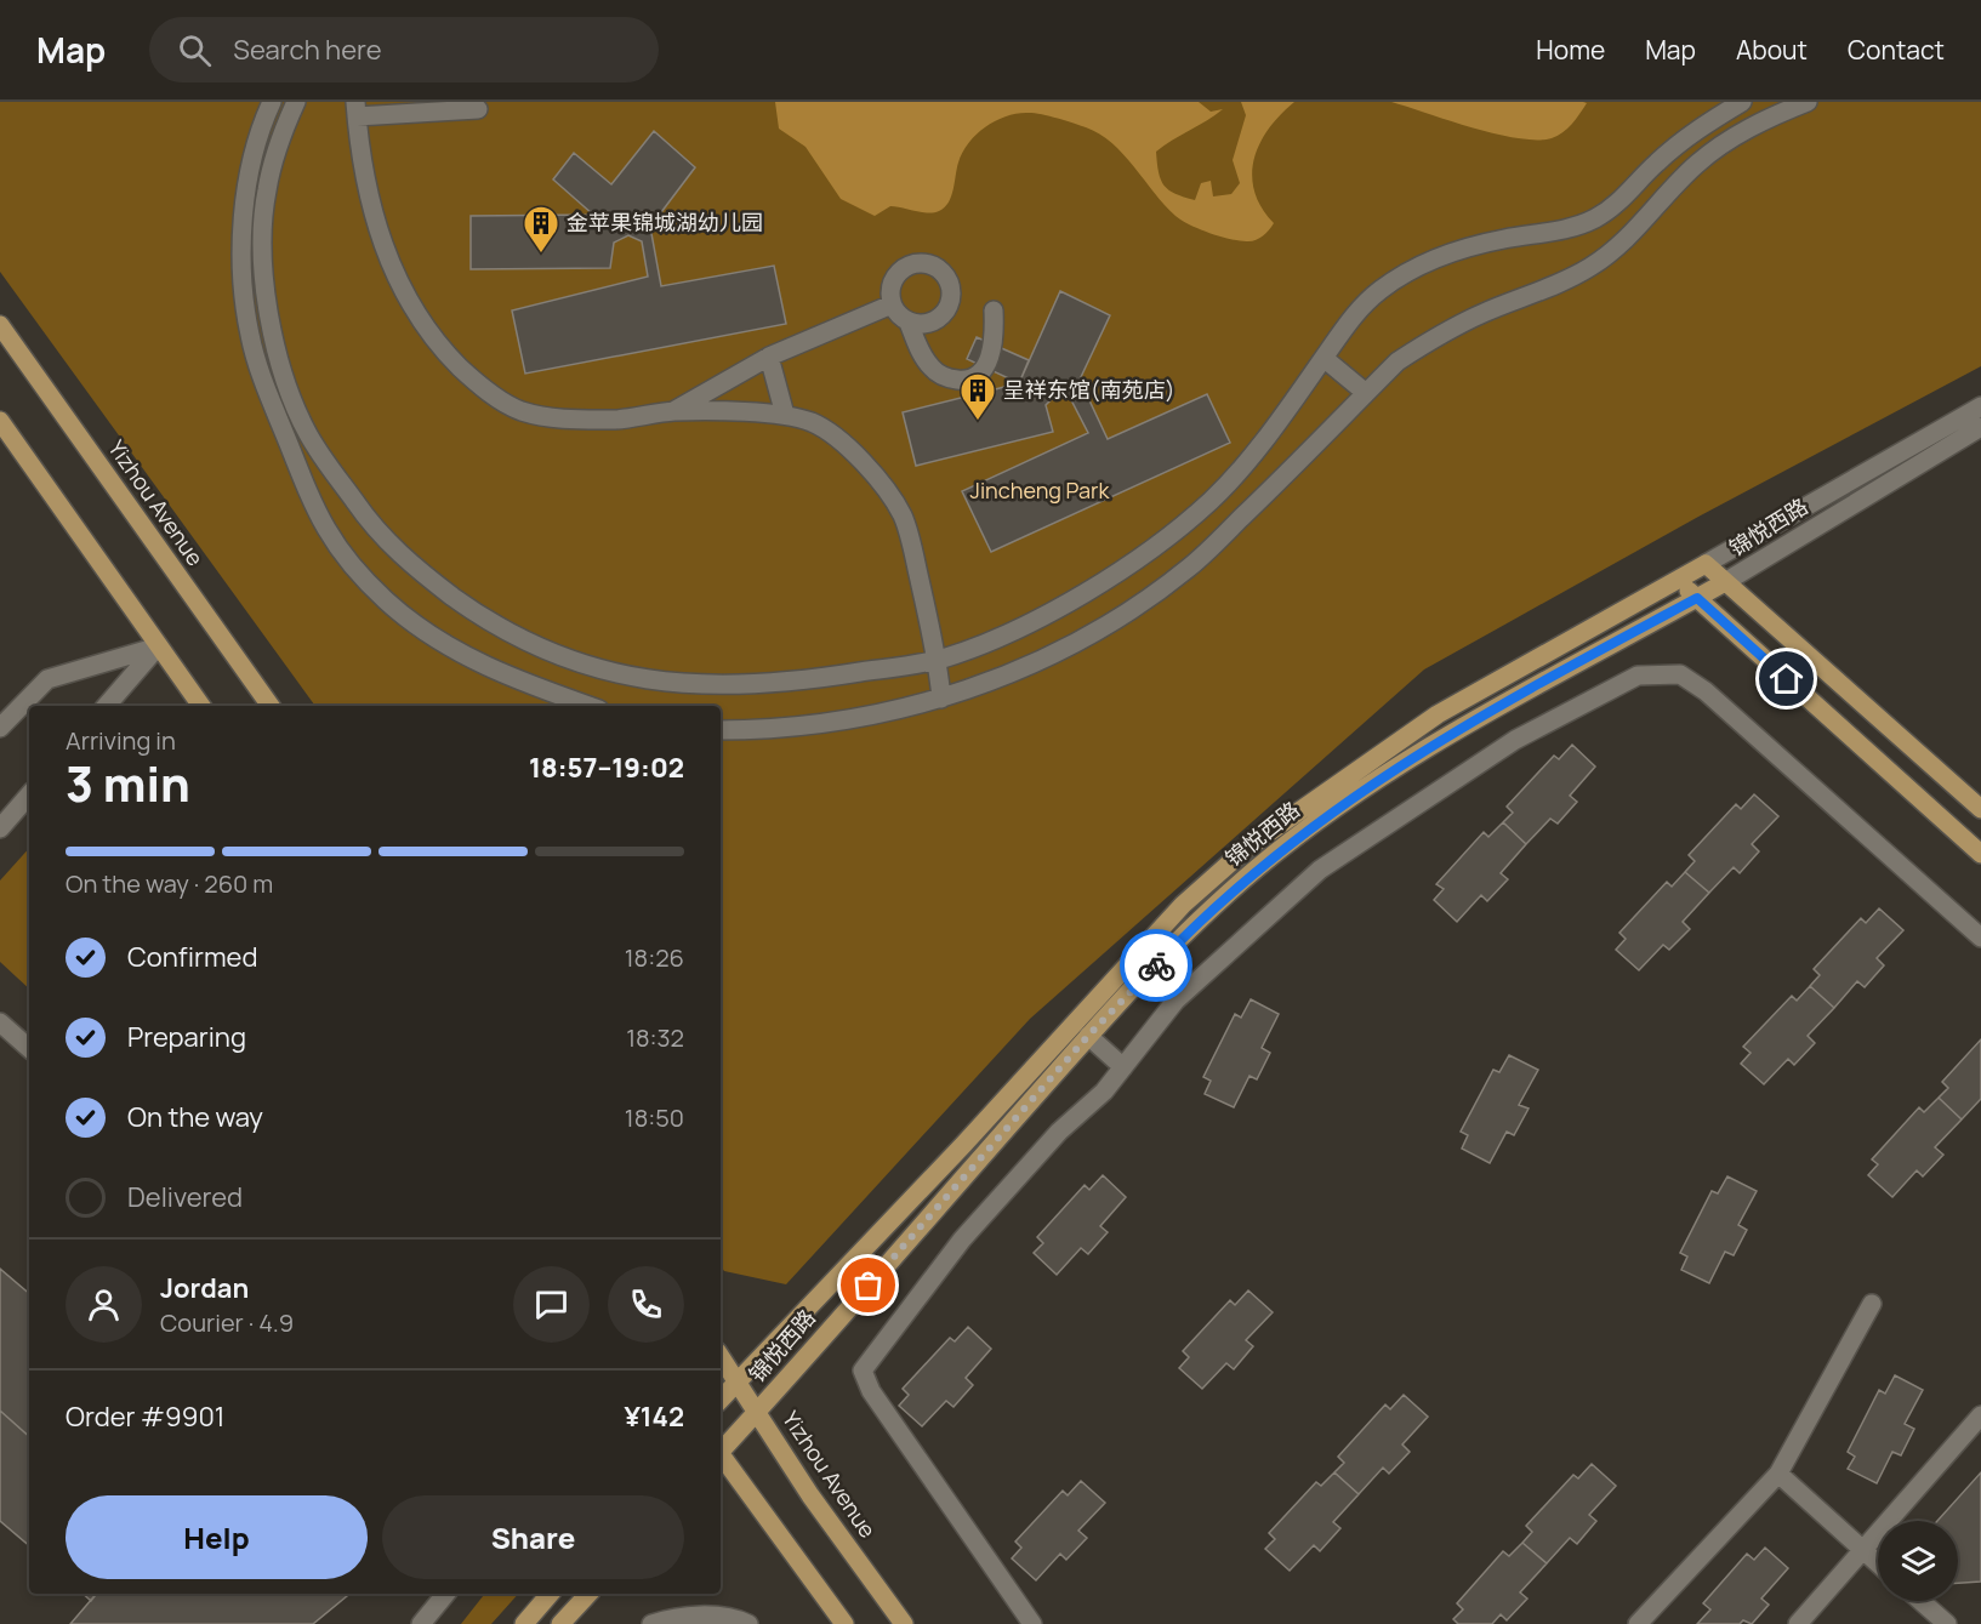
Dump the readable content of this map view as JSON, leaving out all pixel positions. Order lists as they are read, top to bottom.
{
  "streets": {
    "main road": ["Yizhou Avenue", "锦悦西路"]
  },
  "crossings": [
    ["Yizhou Avenue", "锦悦西路"]
  ],
  "parks": ["Jincheng Park"],
  "places": {
    "building": ["金苹果锦城湖幼儿园", "呈祥东馆(南苑店)"]
  },
  "page": {
    "header": "Map",
    "search": "Search here",
    "nav": [
      "Home",
      "Map",
      "About",
      "Contact"
    ],
    "heading": ["3 min", "Arriving in", "18:57–19:02"],
    "panel": [
      "Jordan",
      "Courier · 4.9",
      "Order #9901",
      "¥142"
    ],
    "bar": "On the way · 260 m",
    "list": [
      ["Confirmed", "18:26"],
      ["Preparing", "18:32"],
      ["On the way", "18:50"],
      "Delivered"
    ],
    "buttons": ["Help", "Share"]
  }
}
